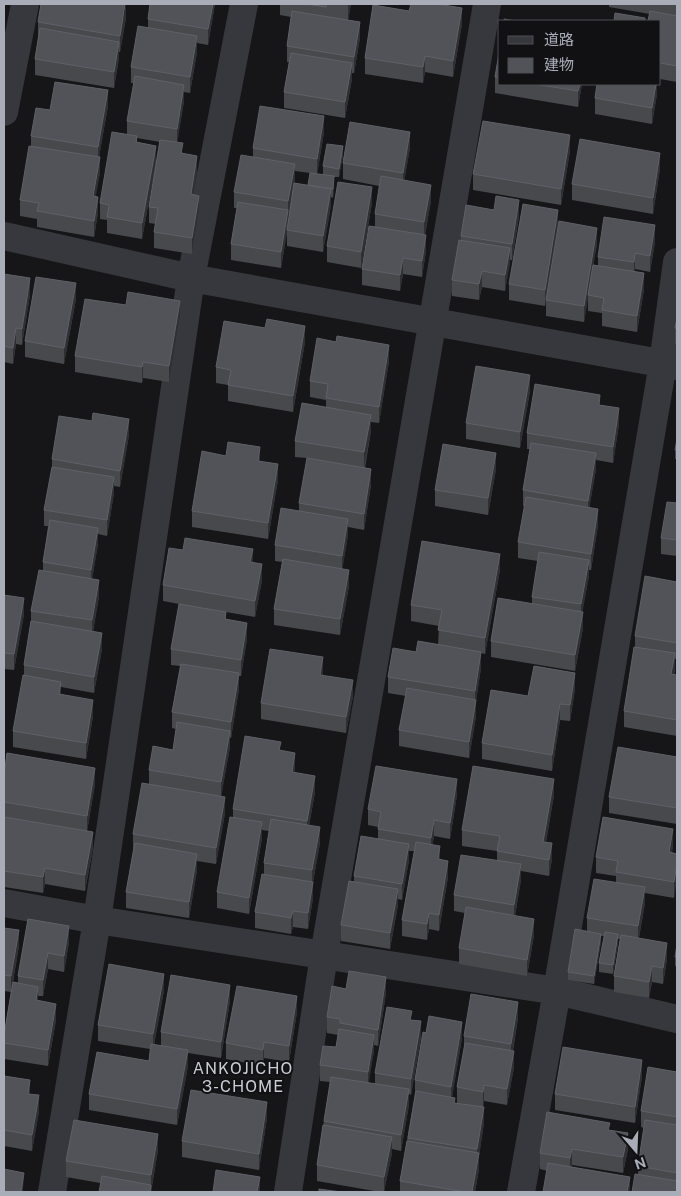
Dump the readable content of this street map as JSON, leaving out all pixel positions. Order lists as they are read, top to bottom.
{
  "districts": ["ANKOJICHO 3-CHOME"],
  "legend": ["道路", "建物"],
  "north": "bottom"
}
